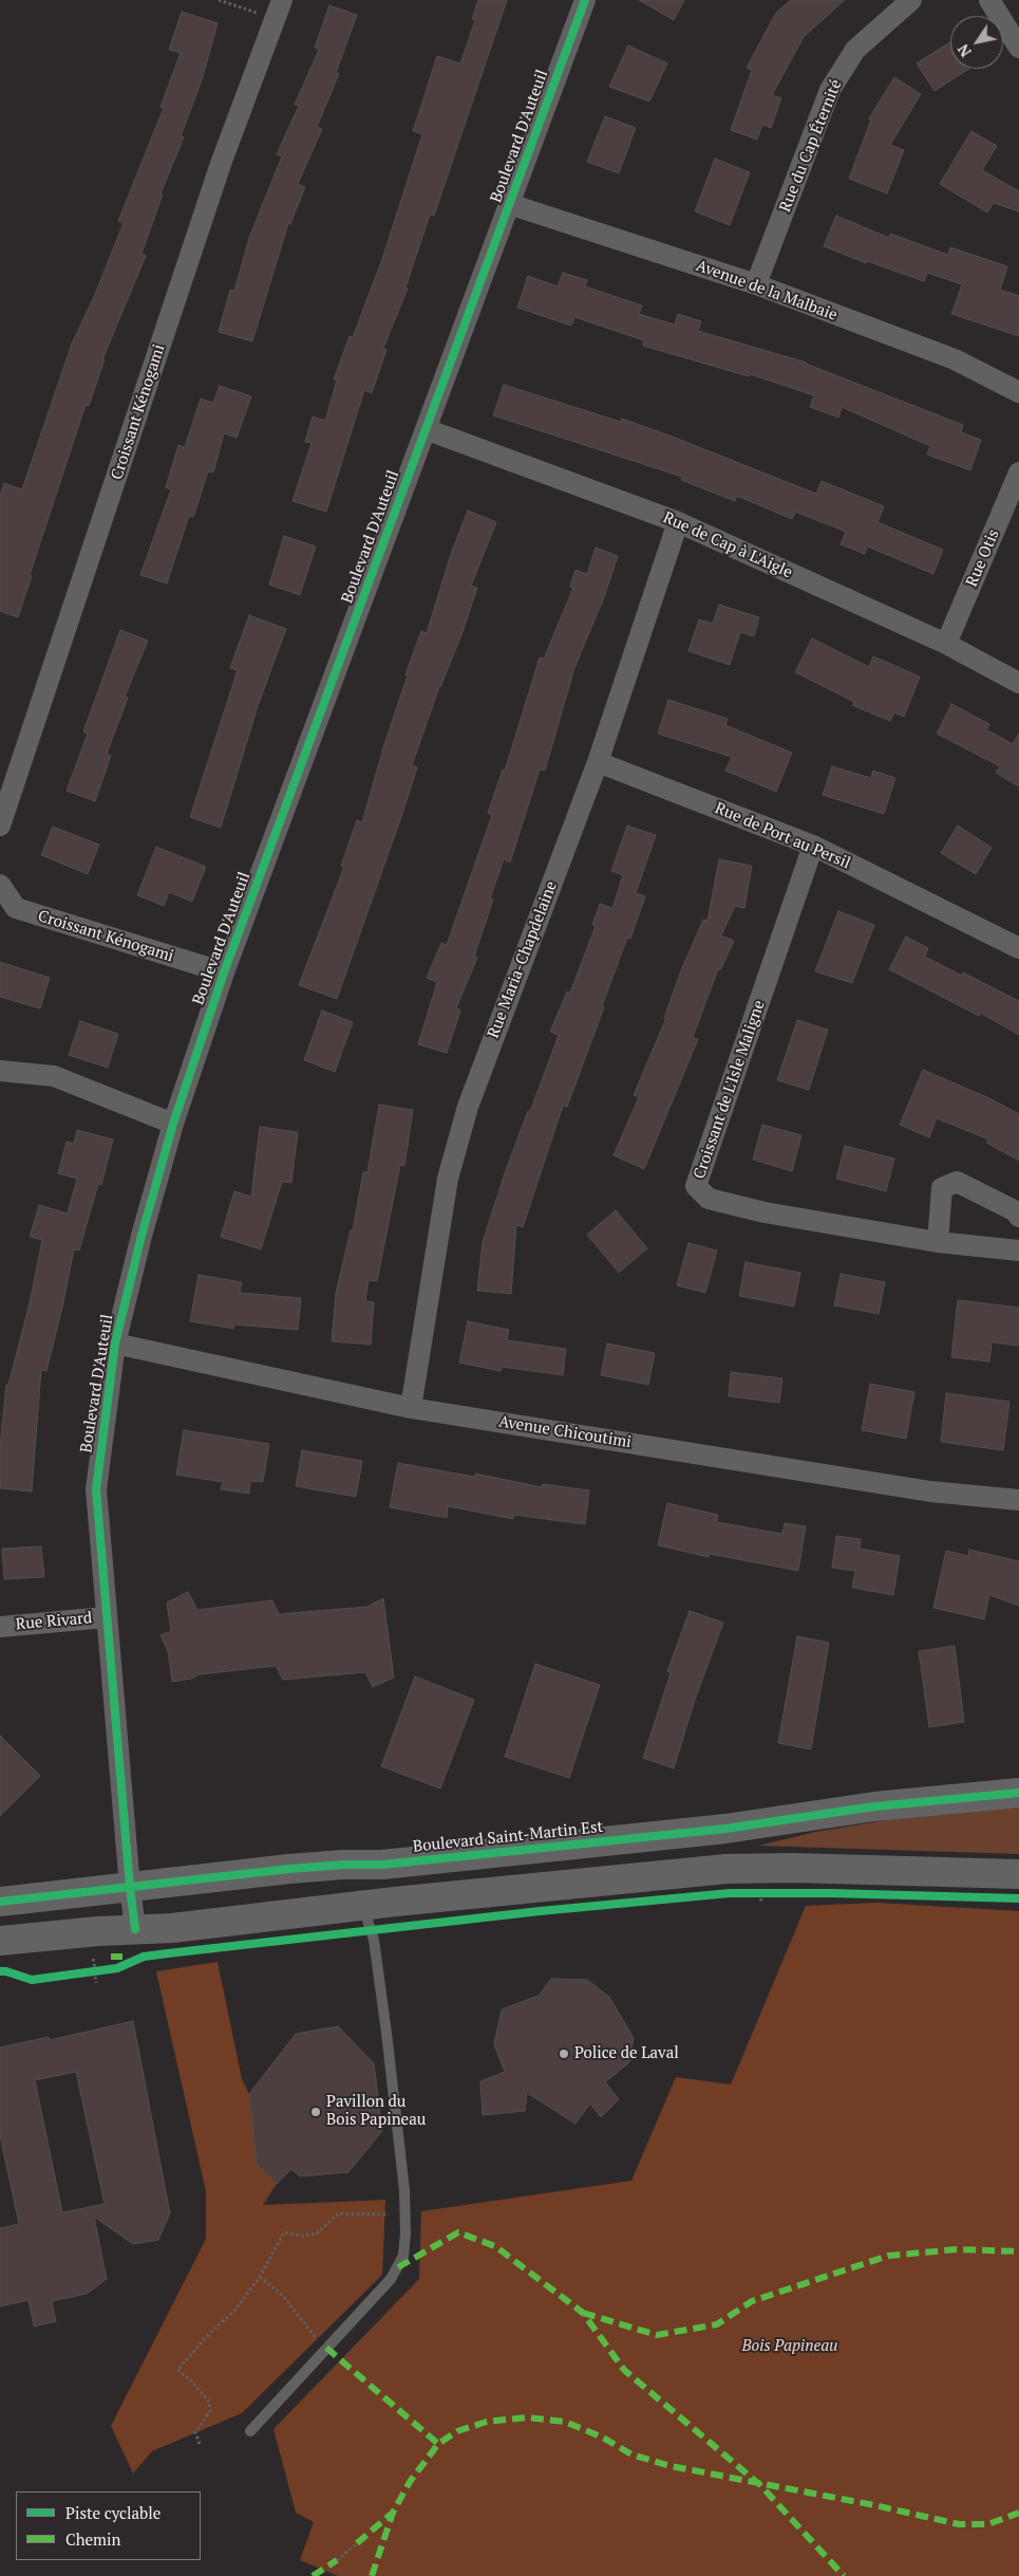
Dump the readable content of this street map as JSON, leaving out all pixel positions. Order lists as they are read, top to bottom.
{
  "streets": {
    "main road": ["Boulevard Saint-Martin Est"],
    "street": [
      "Boulevard D'Auteuil",
      "Rue du Cap Éternité",
      "Avenue de la Malbaie",
      "Croissant Kénogami",
      "Rue de Cap à L'Aigle",
      "Rue Otis",
      "Rue de Port au Persil",
      "Rue Maria-Chapdelaine",
      "Croissant de L'Isle Maligne",
      "Avenue Chicoutimi",
      "Rue Rivard"
    ]
  },
  "crossings": [
    ["Boulevard D'Auteuil", "Avenue de la Malbaie"],
    ["Boulevard D'Auteuil", "Croissant Kénogami"],
    ["Boulevard D'Auteuil", "Rue de Cap à L'Aigle"],
    ["Boulevard D'Auteuil", "Avenue Chicoutimi"],
    ["Boulevard D'Auteuil", "Rue Rivard"],
    ["Boulevard D'Auteuil", "Boulevard Saint-Martin Est"],
    ["Rue du Cap Éternité", "Avenue de la Malbaie"],
    ["Rue de Cap à L'Aigle", "Rue Otis"],
    ["Rue de Cap à L'Aigle", "Rue Maria-Chapdelaine"],
    ["Rue de Port au Persil", "Rue Maria-Chapdelaine"],
    ["Rue de Port au Persil", "Croissant de L'Isle Maligne"],
    ["Rue Maria-Chapdelaine", "Avenue Chicoutimi"]
  ],
  "parks": ["Bois Papineau"],
  "places": ["Police de Laval", "Pavillon du Bois Papineau"],
  "legend": ["Piste cyclable", "Chemin"],
  "north": "bottom left"
}
